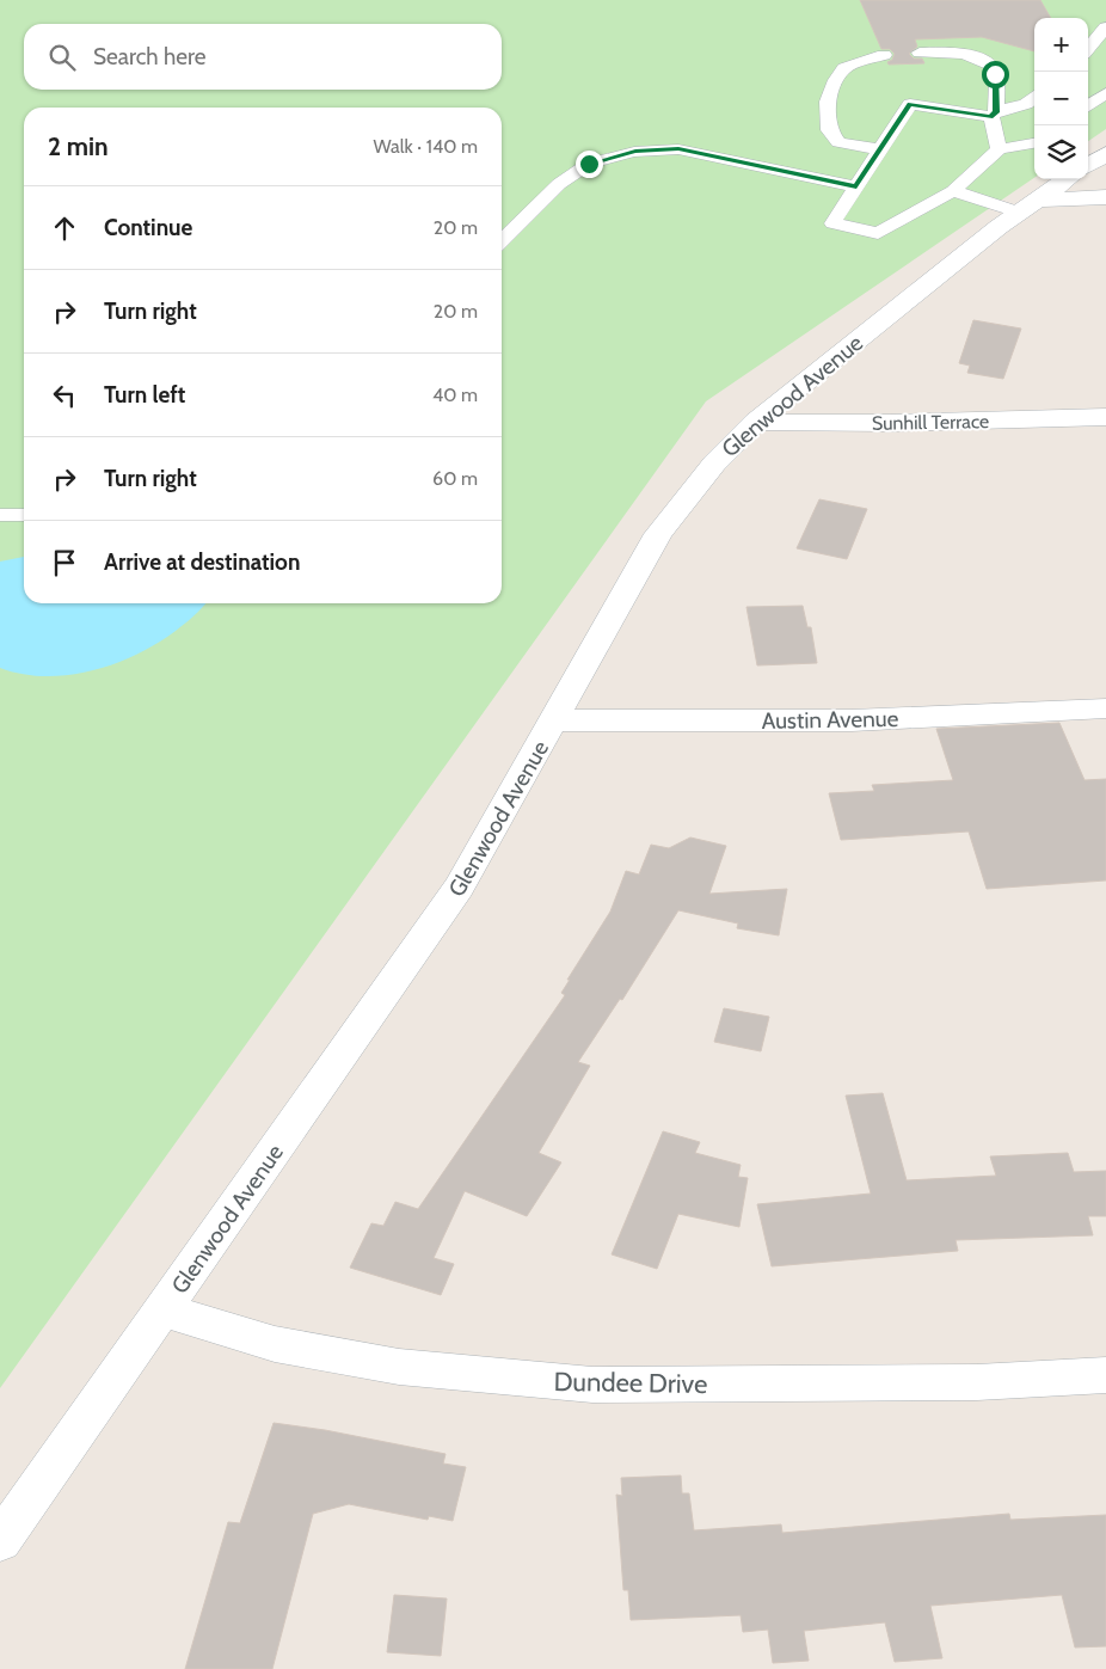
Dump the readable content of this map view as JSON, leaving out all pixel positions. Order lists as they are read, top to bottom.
{
  "streets": {
    "street": [
      "Glenwood Avenue",
      "Sunhill Terrace",
      "Austin Avenue",
      "Dundee Drive"
    ]
  },
  "crossings": [
    ["Glenwood Avenue", "Sunhill Terrace"],
    ["Glenwood Avenue", "Austin Avenue"],
    ["Glenwood Avenue", "Dundee Drive"]
  ],
  "page": {
    "map_buttons": ["+", "−"],
    "search": "Search here",
    "heading": ["2 min", "Walk · 140 m"],
    "list": [
      ["Continue", "20 m"],
      ["Turn right", "20 m"],
      ["Turn left", "40 m"],
      ["Turn right", "60 m"],
      "Arrive at destination"
    ]
  }
}
